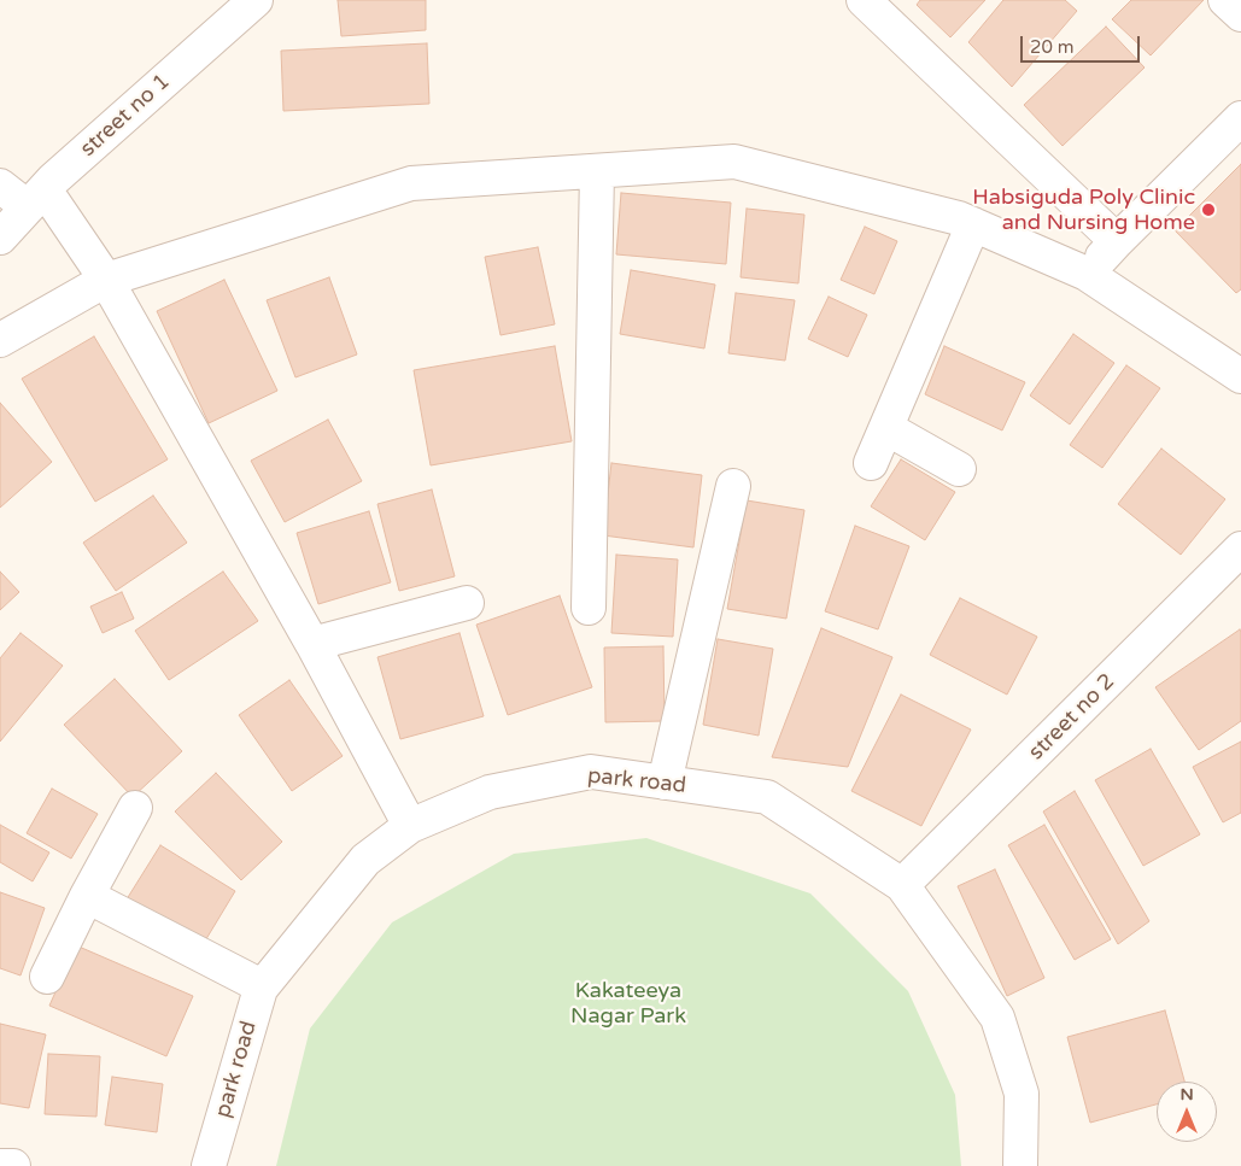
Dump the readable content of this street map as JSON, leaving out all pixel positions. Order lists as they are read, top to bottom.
{
  "streets": {
    "street": ["street no 1", "street no 2", "park road"]
  },
  "crossings": [
    ["street no 2", "park road"]
  ],
  "parks": ["Kakateeya Nagar Park"],
  "places": ["Habsiguda Poly Clinic and Nursing Home"],
  "scale_bar": "20 m",
  "north": "top"
}
